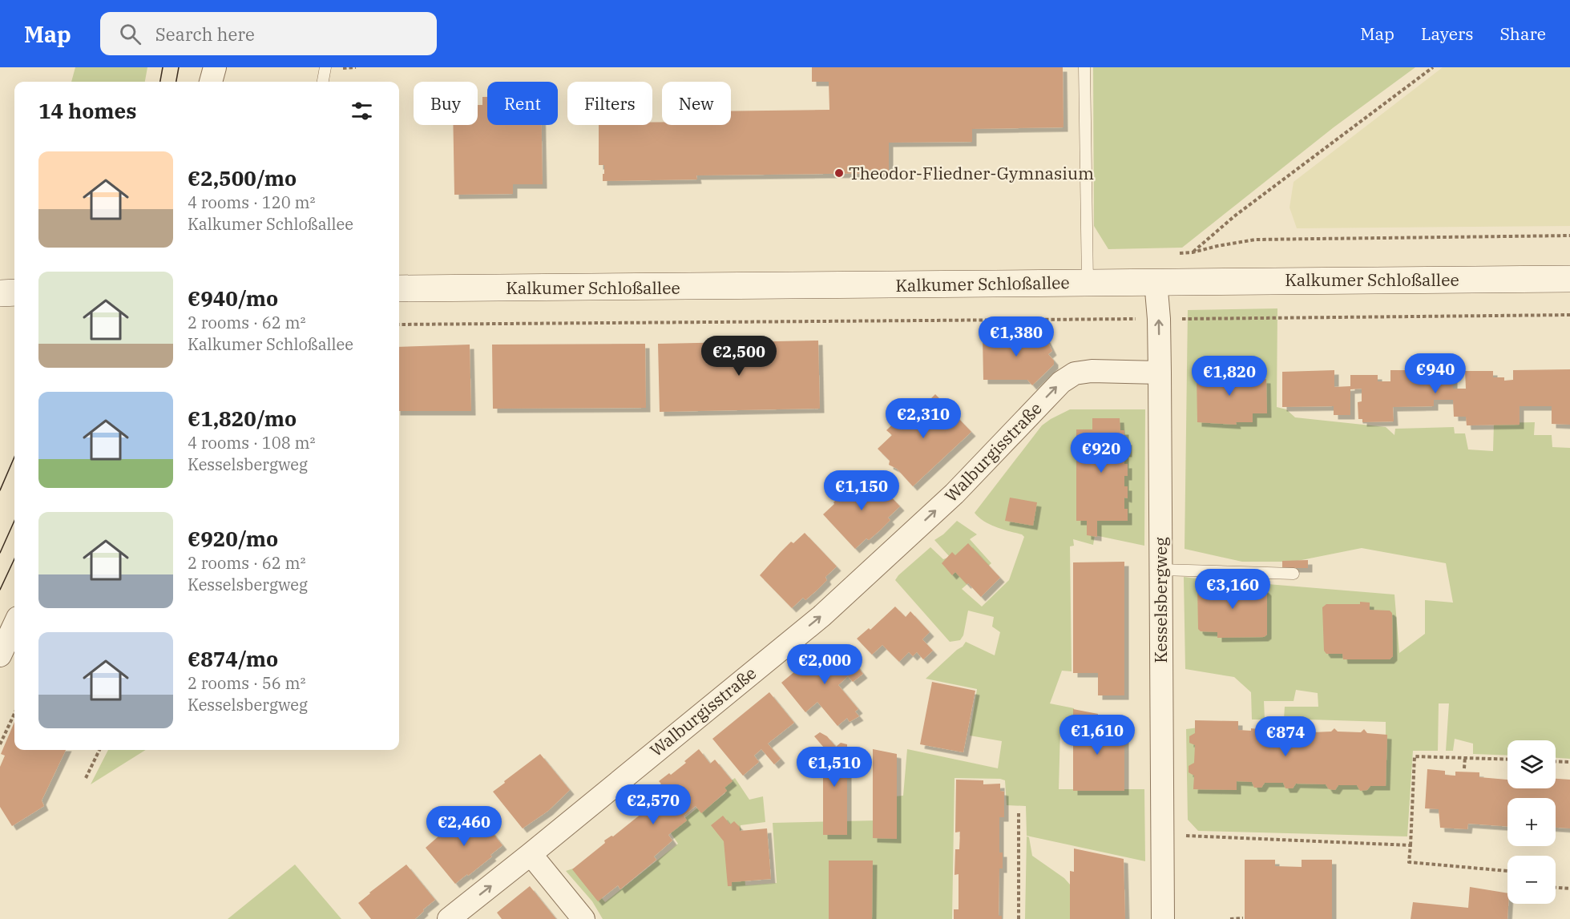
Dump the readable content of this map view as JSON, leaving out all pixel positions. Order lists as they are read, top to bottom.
{
  "streets": {
    "main road": ["Kalkumer Schloßallee"],
    "street": ["Walburgisstraße", "Kesselsbergweg"]
  },
  "crossings": [
    ["Kalkumer Schloßallee", "Kesselsbergweg"],
    ["Walburgisstraße", "Kesselsbergweg"]
  ],
  "one_way": ["Walburgisstraße"],
  "places": ["Theodor-Fliedner-Gymnasium"],
  "page": {
    "header": "Map",
    "search": "Search here",
    "nav": ["Map", "Layers", "Share"],
    "chip": [
      "Buy",
      "Rent",
      "Filters",
      "New"
    ],
    "heading": "14 homes",
    "list": [
      {
        "name": "€2,500/mo",
        "note": "4 rooms · 120 m² · Kalkumer Schloßallee"
      },
      {
        "name": "€940/mo",
        "note": "2 rooms · 62 m² · Kalkumer Schloßallee"
      },
      {
        "name": "€1,820/mo",
        "note": "4 rooms · 108 m² · Kesselsbergweg"
      },
      {
        "name": "€920/mo",
        "note": "2 rooms · 62 m² · Kesselsbergweg"
      },
      {
        "name": "€874/mo",
        "note": "2 rooms · 56 m² · Kesselsbergweg"
      }
    ],
    "price": [
      "€1,380",
      "€2,500",
      "€940",
      "€1,820",
      "€2,310",
      "€920",
      "€1,150",
      "€3,160",
      "€2,000",
      "€1,610",
      "€874",
      "€1,510",
      "€2,570",
      "€2,460"
    ],
    "map_buttons": ["+", "−"]
  }
}
